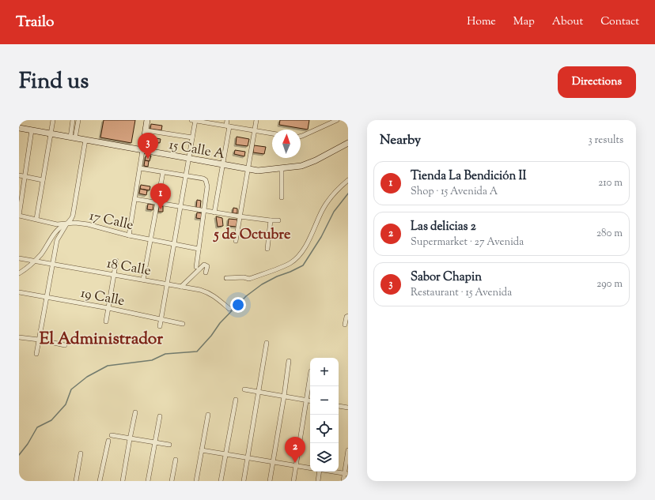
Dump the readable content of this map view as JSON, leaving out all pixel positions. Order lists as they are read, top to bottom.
{
  "streets": {
    "street": [
      "15 Calle A",
      "17 Calle",
      "18 Calle",
      "19 Calle"
    ]
  },
  "districts": ["5 de Octubre", "El Administrador"],
  "north": "top",
  "page": {
    "header": "Trailo",
    "nav": [
      "Home",
      "Map",
      "About",
      "Contact"
    ],
    "title": "Find us",
    "buttons": "Directions",
    "heading": ["Nearby", "3 results"],
    "pins": ["3", "1", "2"],
    "list": [
      {
        "mark": "1",
        "name": "Tienda La Bendición II",
        "note": "Shop · 15 Avenida A",
        "value": "210 m"
      },
      {
        "mark": "2",
        "name": "Las delicias 2",
        "note": "Supermarket · 27 Avenida",
        "value": "280 m"
      },
      {
        "mark": "3",
        "name": "Sabor Chapin",
        "note": "Restaurant · 15 Avenida",
        "value": "290 m"
      }
    ],
    "map_buttons": ["+", "−"]
  }
}
